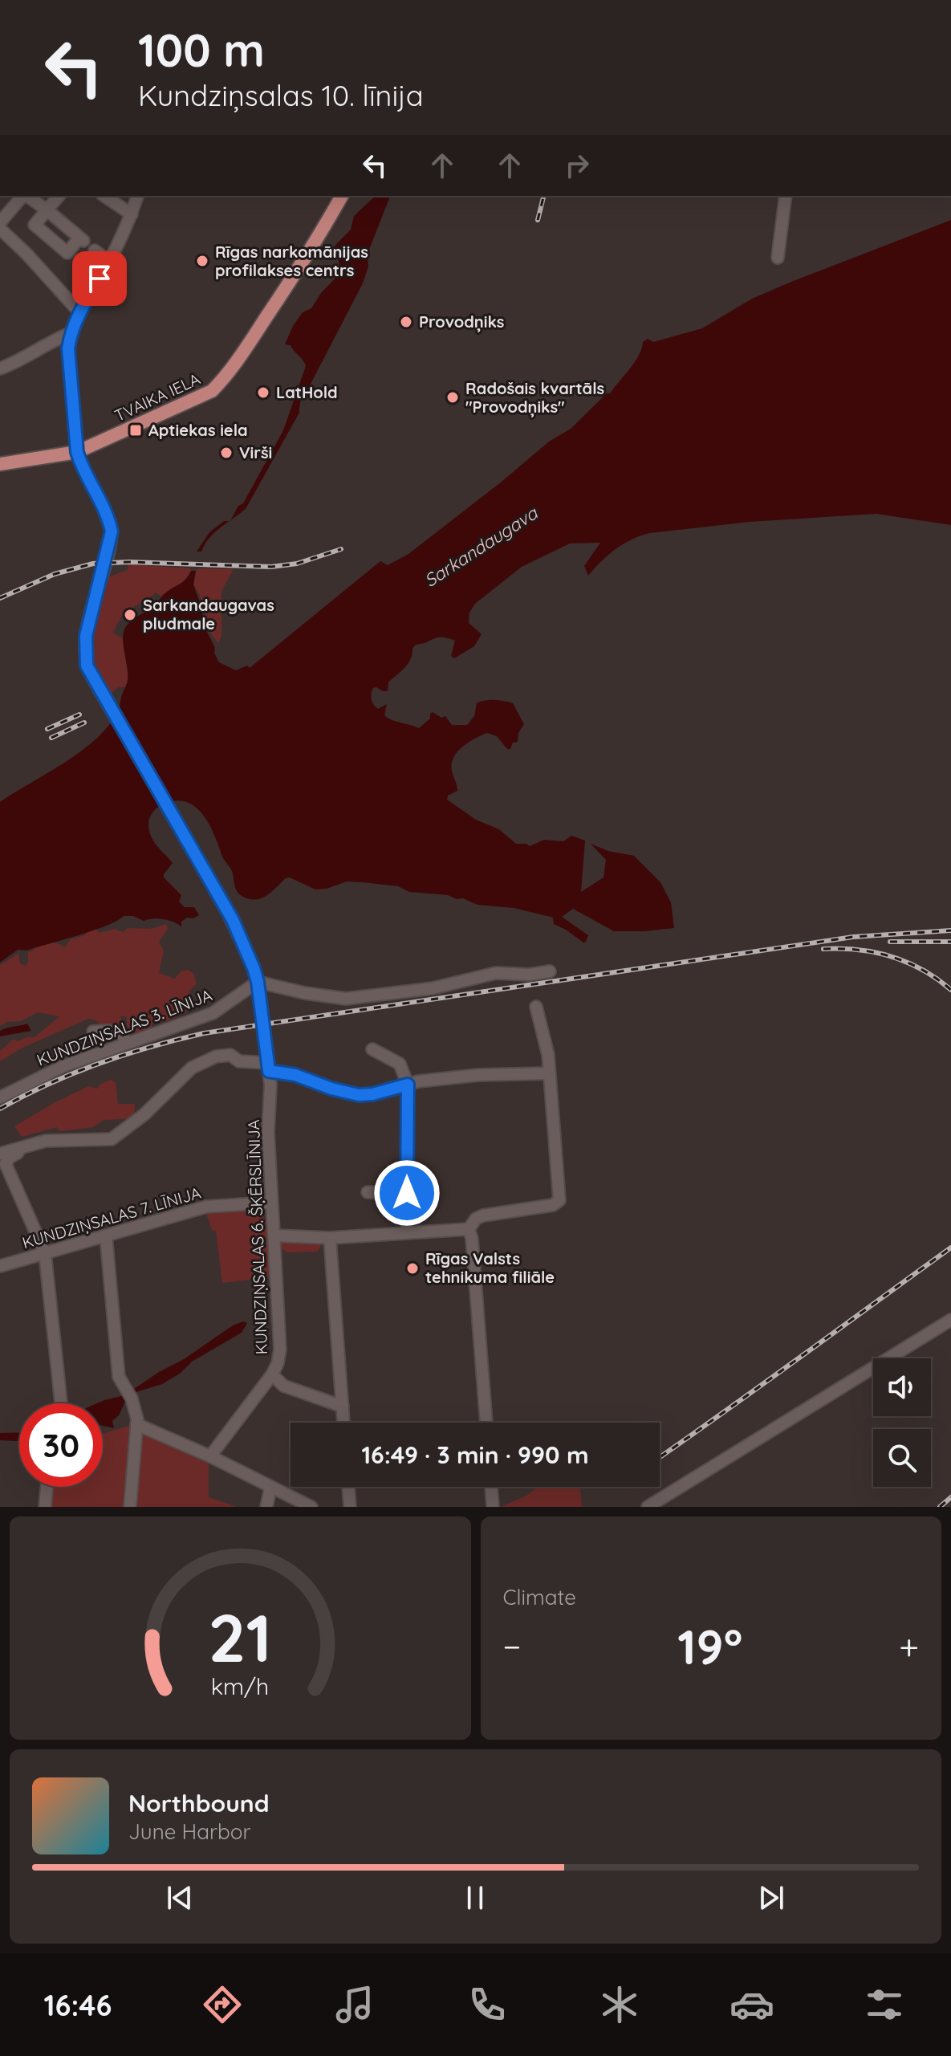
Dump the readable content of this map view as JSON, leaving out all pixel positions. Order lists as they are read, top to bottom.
{
  "streets": {
    "main road": ["TVAIKA IELA"],
    "street": ["KUNDZIŅSALAS 3. LĪNIJA", "KUNDZIŅSALAS 7. LĪNIJA", "KUNDZIŅSALAS 6. ŠĶĒRSLĪNIJA"]
  },
  "crossings": [
    ["TVAIKA IELA", "KUNDZIŅSALAS 6. ŠĶĒRSLĪNIJA"],
    ["KUNDZIŅSALAS 3. LĪNIJA", "KUNDZIŅSALAS 6. ŠĶĒRSLĪNIJA"],
    ["KUNDZIŅSALAS 7. LĪNIJA", "KUNDZIŅSALAS 6. ŠĶĒRSLĪNIJA"]
  ],
  "water": ["Sarkandaugava"],
  "places": {
    "other": [
      "Rīgas narkomānijas profilakses centrs",
      "Provodņiks",
      "LatHold",
      "Radošais kvartāls \"Provodņiks\"",
      "Virši",
      "Sarkandaugavas pludmale",
      "Rīgas Valsts tehnikuma filiāle"
    ],
    "transit": ["Aptiekas iela"]
  },
  "page": {
    "turn": ["100 m", "Kundziņsalas 10. līnija"],
    "limit": "30",
    "trip": "16:49 · 3 min · 990 m",
    "tile": "Climate",
    "heat": ["−", "19°", "+"],
    "song": ["Northbound", "June Harbor"],
    "tabs": "16:46",
    "gauge": ["21", "km/h"]
  }
}
